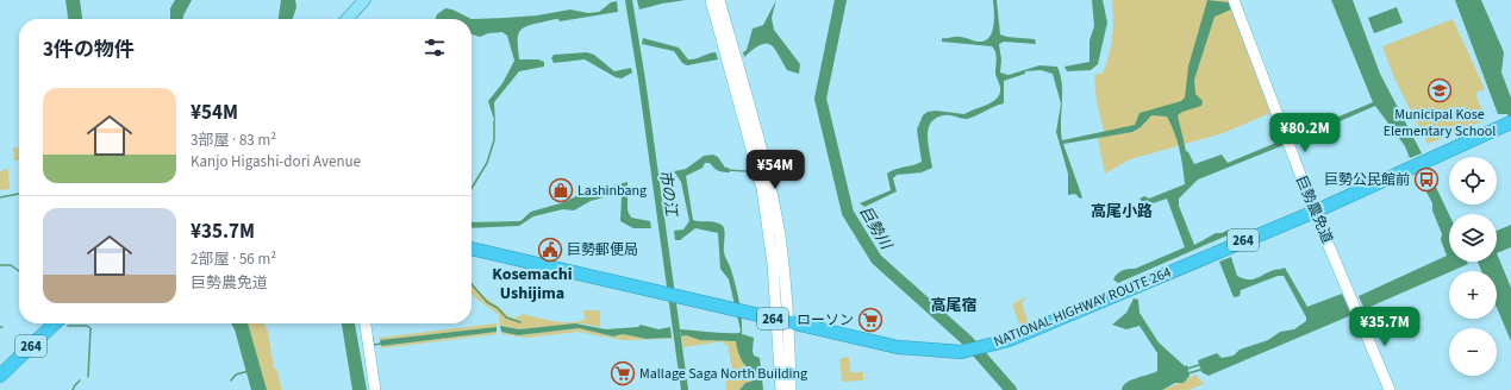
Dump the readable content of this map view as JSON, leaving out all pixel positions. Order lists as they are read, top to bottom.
{
  "streets": {
    "highway": ["264", "NATIONAL HIGHWAY ROUTE 264"],
    "main road": ["巨勢農免道"]
  },
  "crossings": [
    ["巨勢農免道", "NATIONAL HIGHWAY ROUTE 264"]
  ],
  "districts": ["高尾小路", "Kosemachi Ushijima", "高尾宿"],
  "water": ["市の江", "巨勢川"],
  "places": {
    "school or university": ["Municipal Kose Elementary School"],
    "bus stop": ["巨勢公民館前"],
    "shop": ["Lashinbang"],
    "public building": ["巨勢郵便局"],
    "supermarket": ["ローソン", "Mallage Saga North Building"]
  },
  "page": {
    "heading": "3件の物件",
    "list": [
      {
        "name": "¥54M",
        "note": "3部屋 · 83 m² · Kanjo Higashi-dori Avenue"
      },
      {
        "name": "¥35.7M",
        "note": "2部屋 · 56 m² · 巨勢農免道"
      }
    ],
    "price": ["¥80.2M", "¥54M", "¥35.7M"],
    "map_buttons": ["+", "−"]
  }
}
